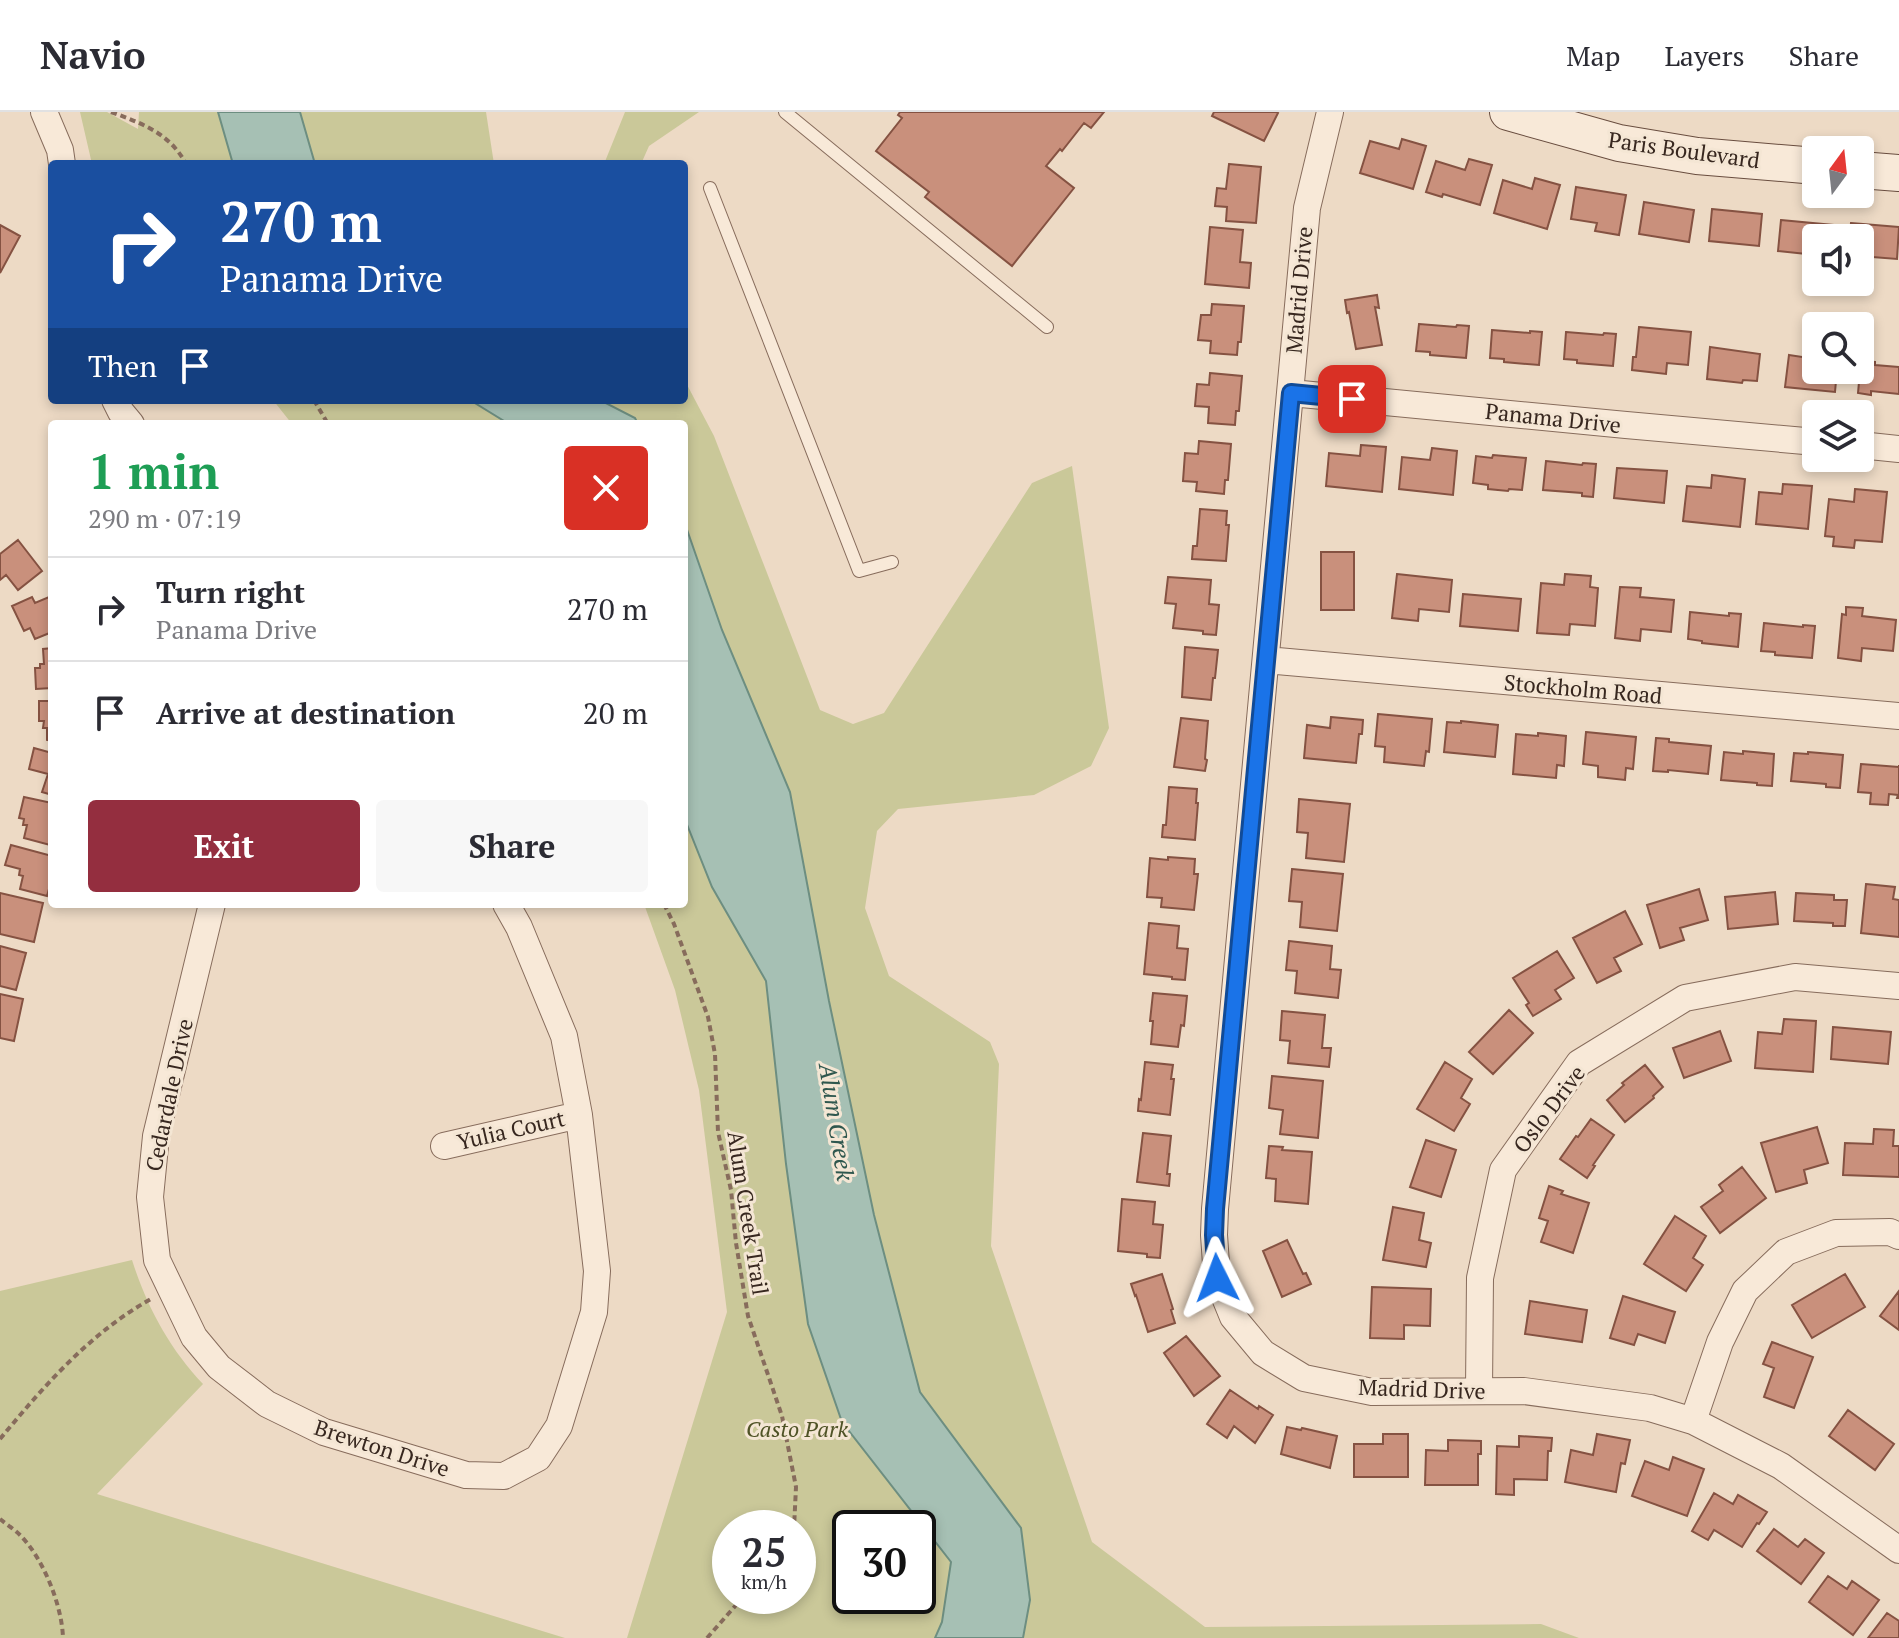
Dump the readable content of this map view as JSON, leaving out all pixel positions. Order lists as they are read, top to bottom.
{
  "streets": {
    "street": [
      "Paris Boulevard",
      "Madrid Drive",
      "Panama Drive",
      "Stockholm Road",
      "Cedardale Drive",
      "Oslo Drive",
      "Yulia Court",
      "Brewton Drive"
    ],
    "path": ["Alum Creek Trail"]
  },
  "crossings": [
    ["Madrid Drive", "Panama Drive"],
    ["Madrid Drive", "Stockholm Road"],
    ["Madrid Drive", "Oslo Drive"],
    ["Cedardale Drive", "Brewton Drive"],
    ["Yulia Court", "Brewton Drive"]
  ],
  "water": ["Alum Creek"],
  "parks": ["Casto Park"],
  "north": "top",
  "page": {
    "header": "Navio",
    "nav": ["Map", "Layers", "Share"],
    "turn": ["270 m", "Panama Drive"],
    "then": "Then",
    "heading": ["1 min", "290 m · 07:19"],
    "list": [
      {
        "name": "Turn right",
        "note": "Panama Drive",
        "value": "270 m"
      },
      {
        "name": "Arrive at destination",
        "value": "20 m"
      }
    ],
    "buttons": ["Exit", "Share"],
    "speed": "25 km/h",
    "limit": "30"
  }
}
